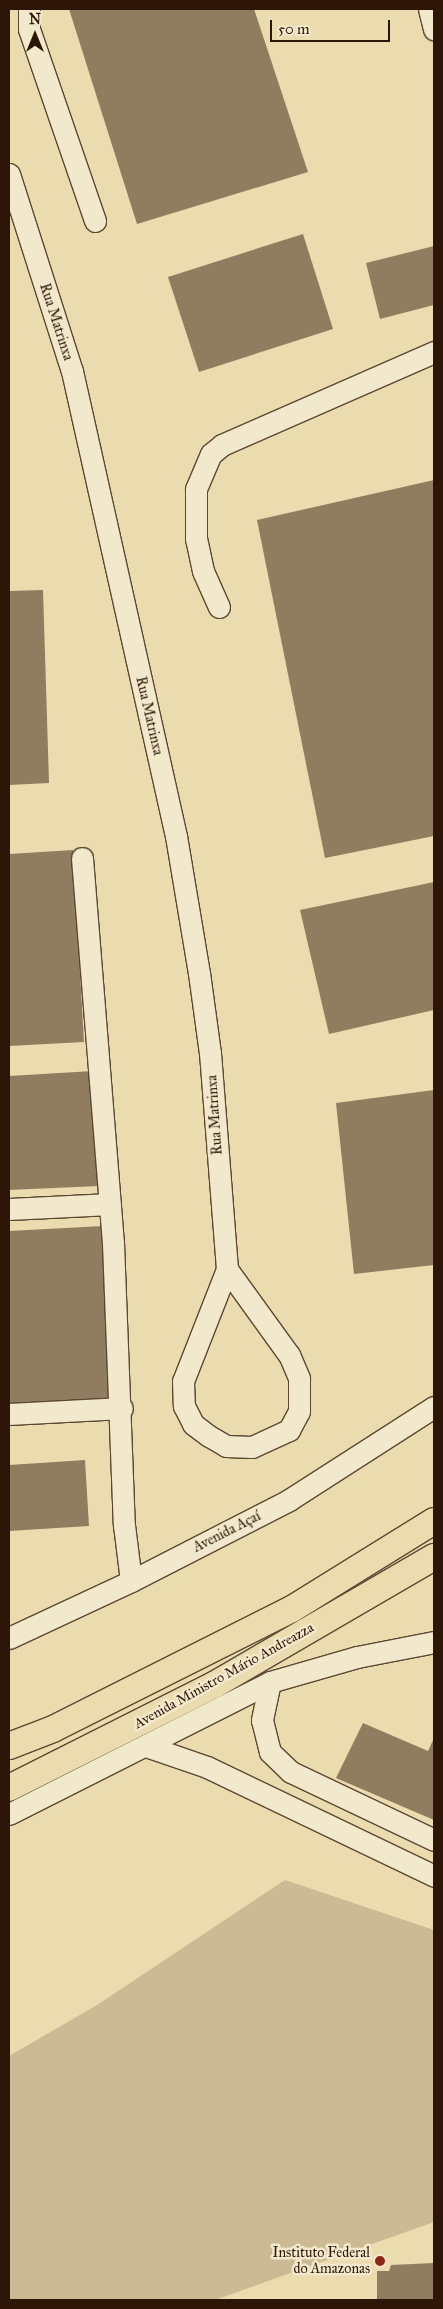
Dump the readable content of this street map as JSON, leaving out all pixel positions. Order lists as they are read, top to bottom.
{
  "streets": {
    "main road": ["Avenida Ministro Mário Andreazza"],
    "street": ["Rua Matrinxa", "Avenida Açaí"]
  },
  "places": ["Instituto Federal do Amazonas"],
  "scale_bar": "50 m",
  "north": "top"
}
